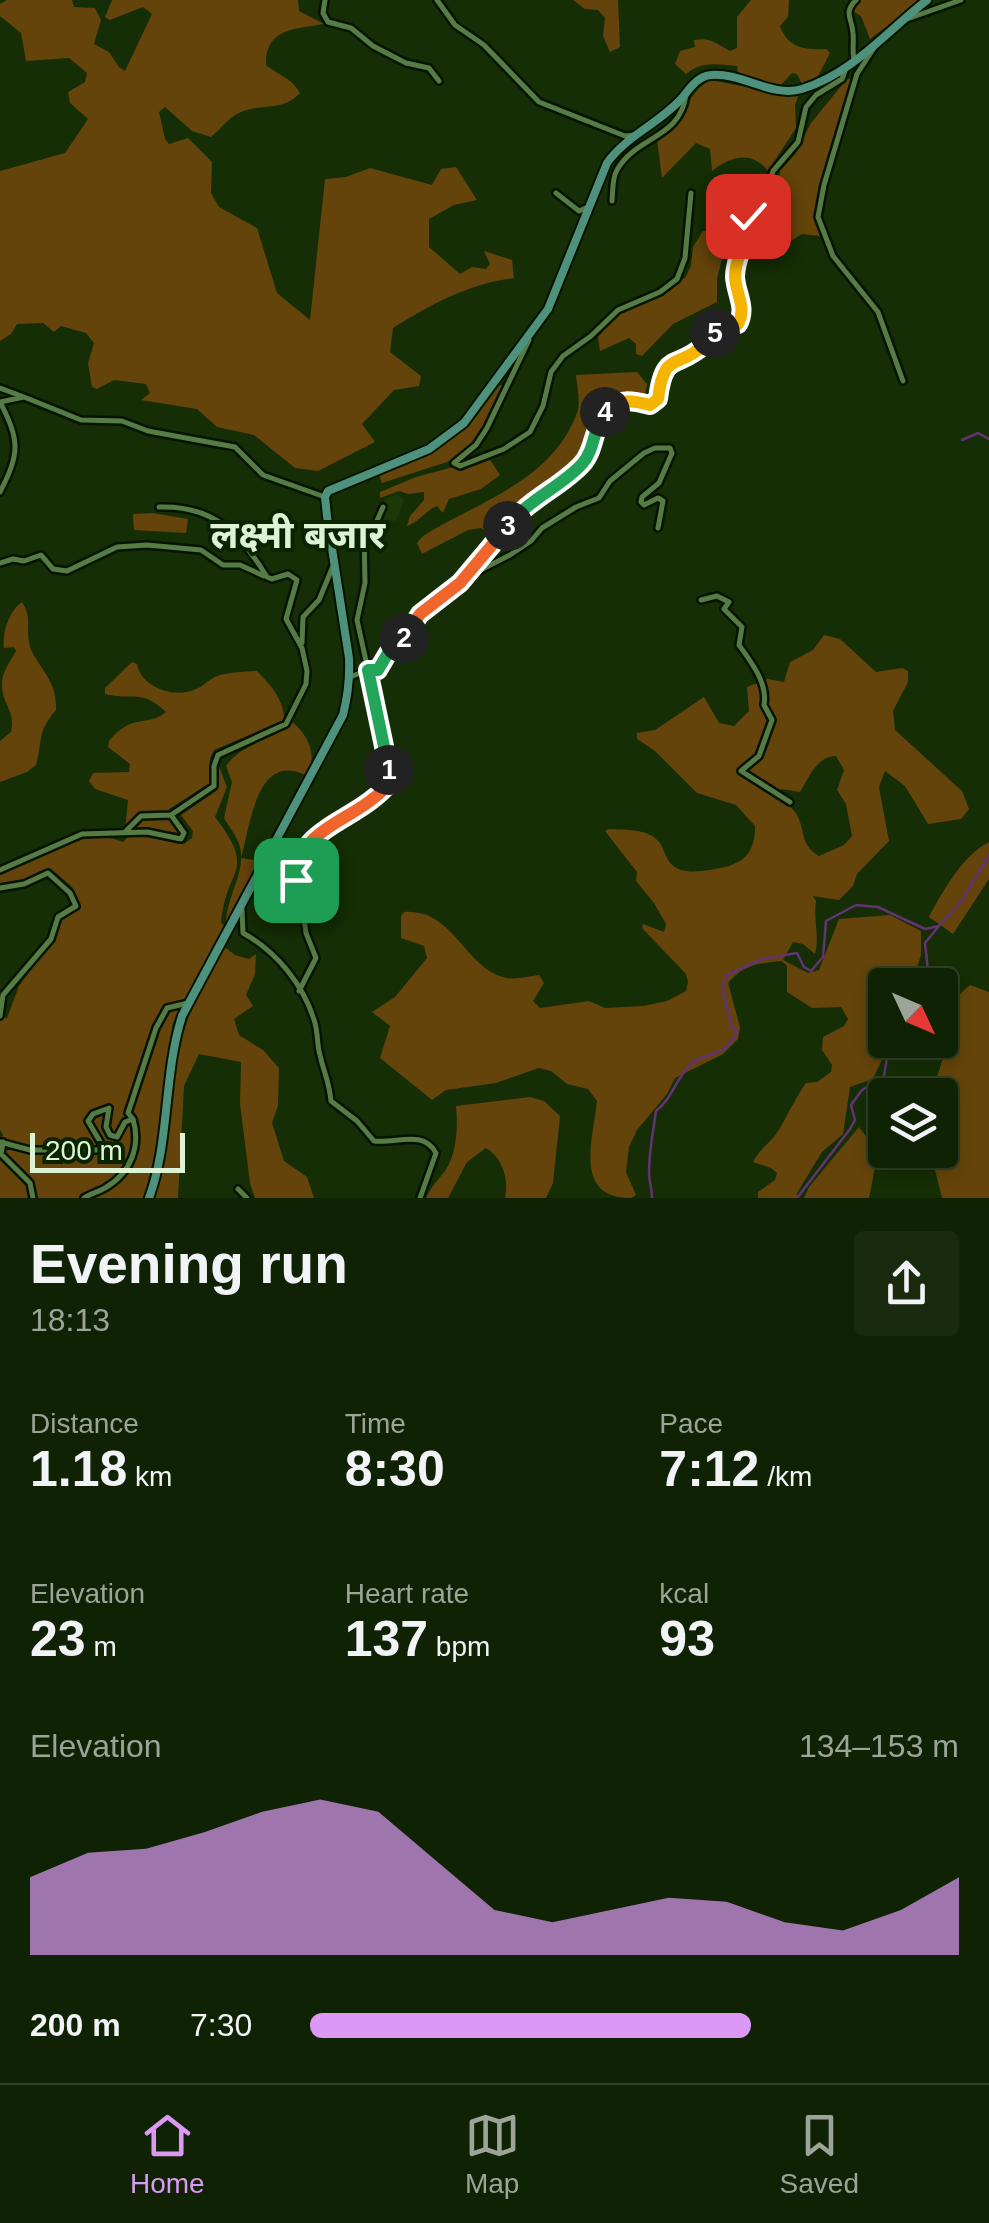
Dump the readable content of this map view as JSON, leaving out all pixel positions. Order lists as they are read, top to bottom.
{
  "districts": ["लक्ष्मी बजार"],
  "scale_bar": "200 m",
  "north": "bottom right",
  "page": {
    "pins": [
      "5",
      "4",
      "3",
      "2",
      "1"
    ],
    "scale": "200 m",
    "heading": ["Evening run", "18:13"],
    "stats": [
      ["Distance", "1.18 km"],
      ["Time", "8:30"],
      ["Pace", "7:12 /km"],
      ["Elevation", "23 m"],
      ["Heart rate", "137 bpm"],
      ["kcal", "93"]
    ],
    "chart": ["Elevation", "134–153 m"],
    "list": [
      {
        "name": "200 m",
        "note": "7:30"
      }
    ],
    "tabs": ["Home", "Map", "Saved"]
  }
}
